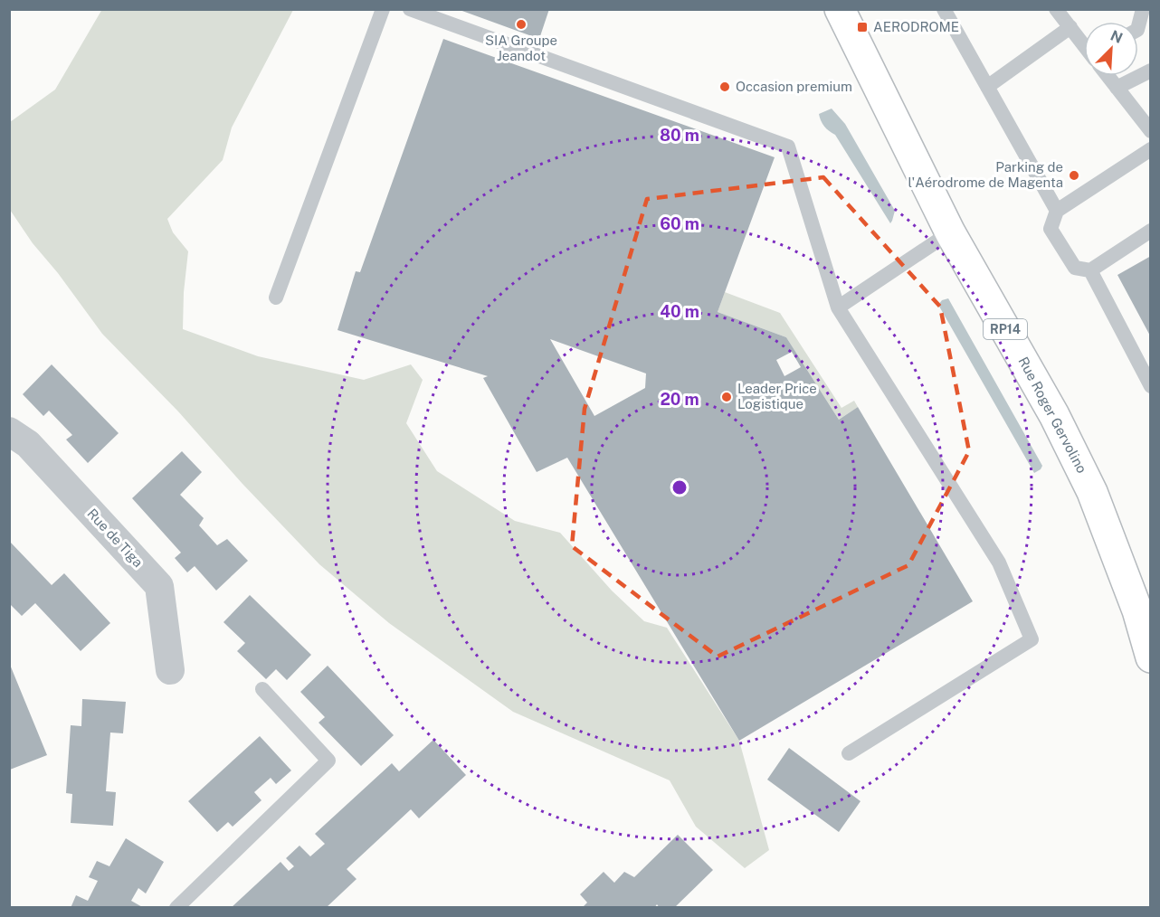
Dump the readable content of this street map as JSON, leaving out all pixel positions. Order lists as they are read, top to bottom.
{
  "streets": {
    "main road": ["RP14", "Rue Roger Gervolino"],
    "street": ["Rue de Tiga"]
  },
  "places": {
    "other": [
      "SIA Groupe Jeandot",
      "Occasion premium",
      "Parking de l'Aérodrome de Magenta",
      "Leader Price Logistique"
    ],
    "transit": ["AERODROME"]
  },
  "north": "top right",
  "rings": [
    "80 m",
    "60 m",
    "40 m",
    "20 m"
  ]
}
